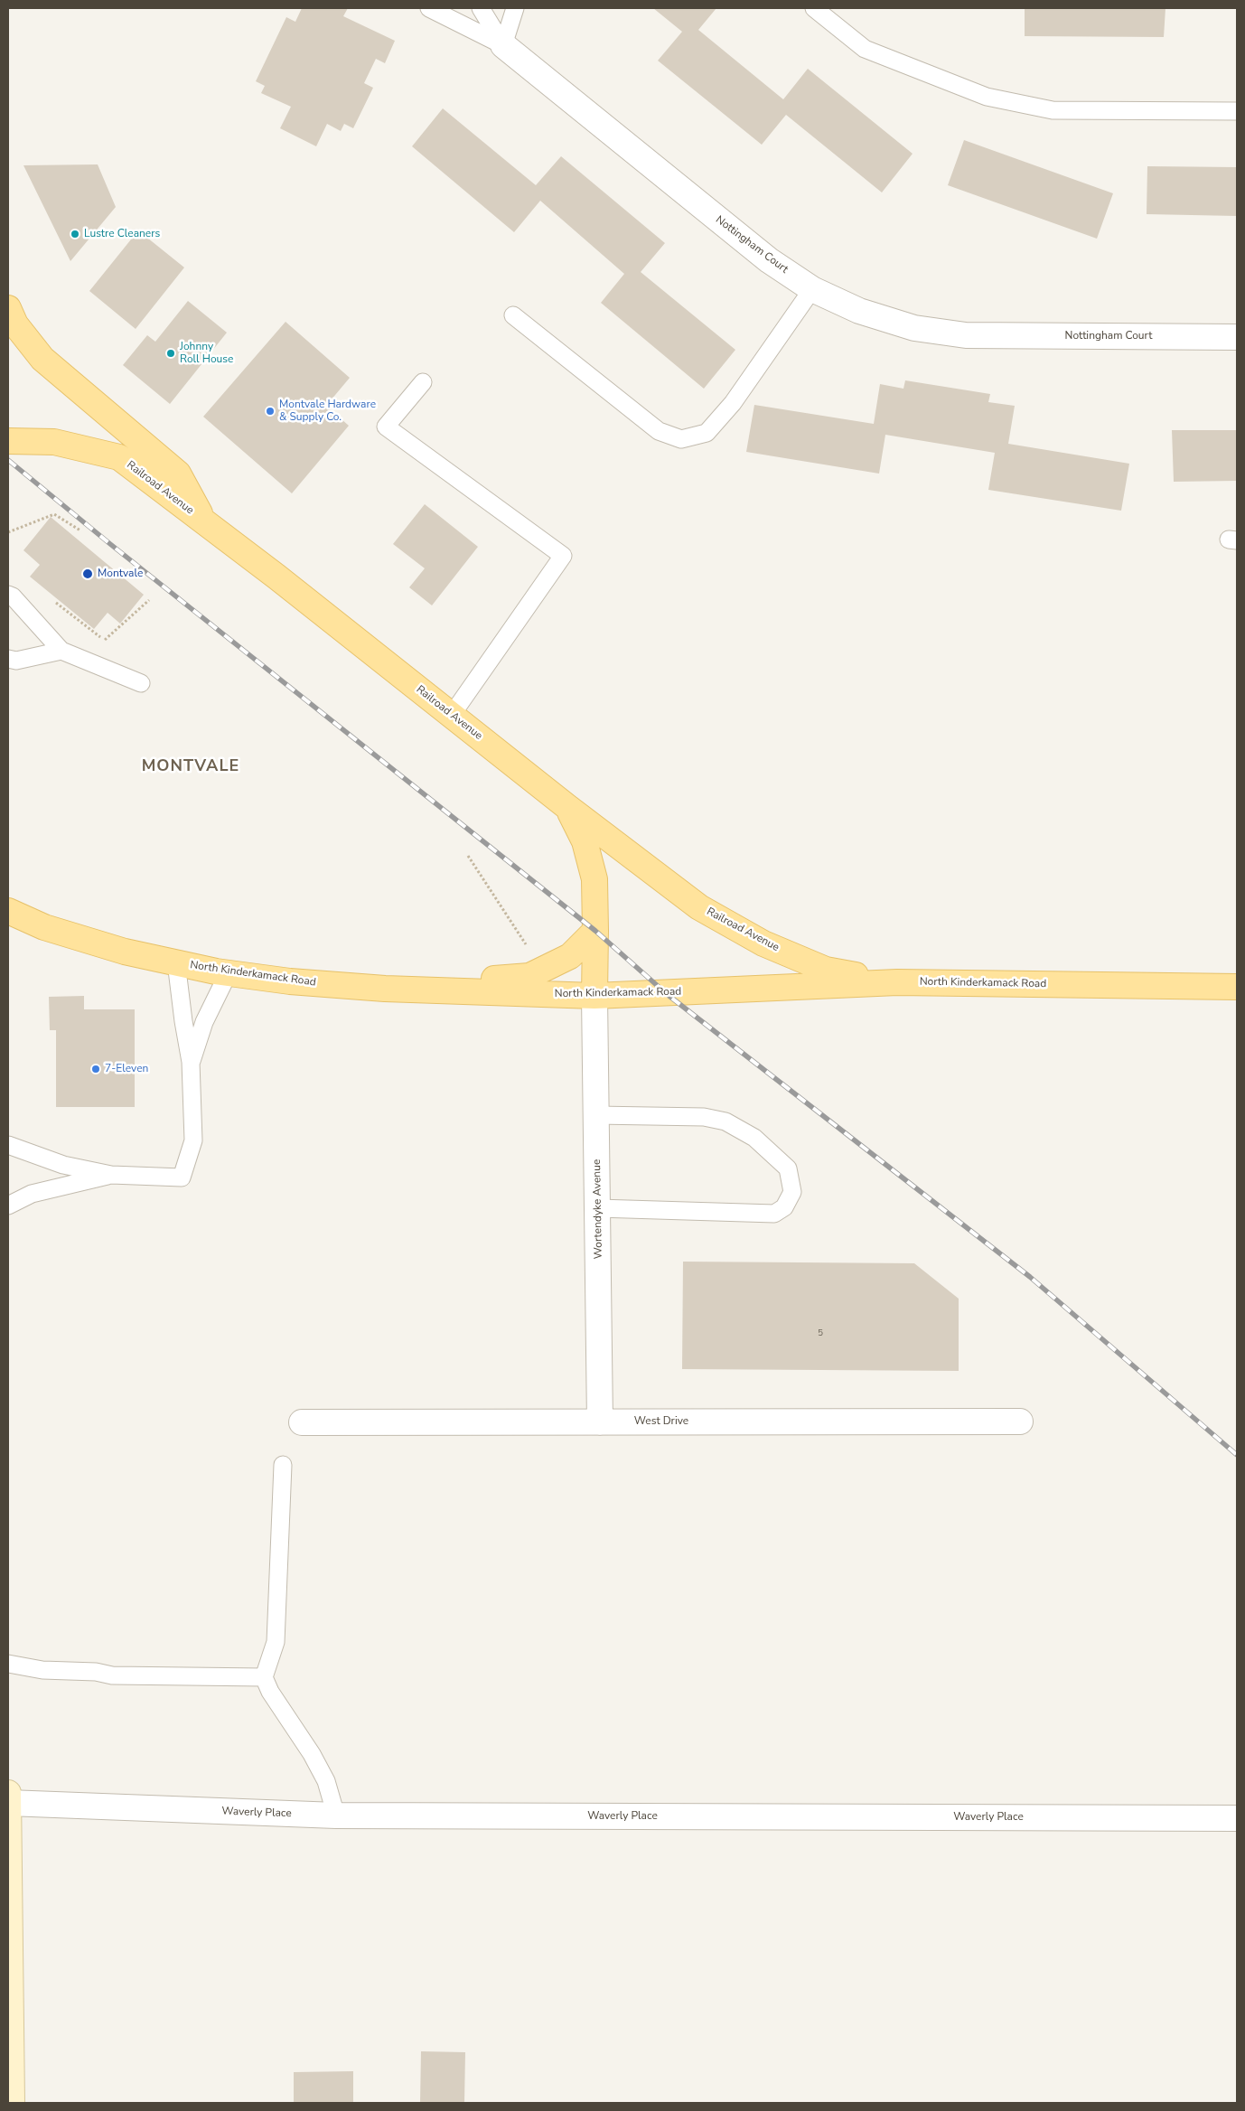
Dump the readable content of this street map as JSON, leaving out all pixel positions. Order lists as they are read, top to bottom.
{
  "streets": {
    "main road": ["Railroad Avenue", "North Kinderkamack Road"],
    "street": [
      "Nottingham Court",
      "Wortendyke Avenue",
      "West Drive",
      "Waverly Place"
    ]
  },
  "crossings": [
    ["Railroad Avenue", "North Kinderkamack Road"],
    ["North Kinderkamack Road", "Wortendyke Avenue"],
    ["Wortendyke Avenue", "West Drive"]
  ],
  "districts": ["MONTVALE"],
  "places": [
    "Lustre Cleaners",
    "Johnny Roll House",
    "Montvale Hardware & Supply Co.",
    "Montvale",
    "7-Eleven"
  ],
  "house_numbers": ["5"]
}
